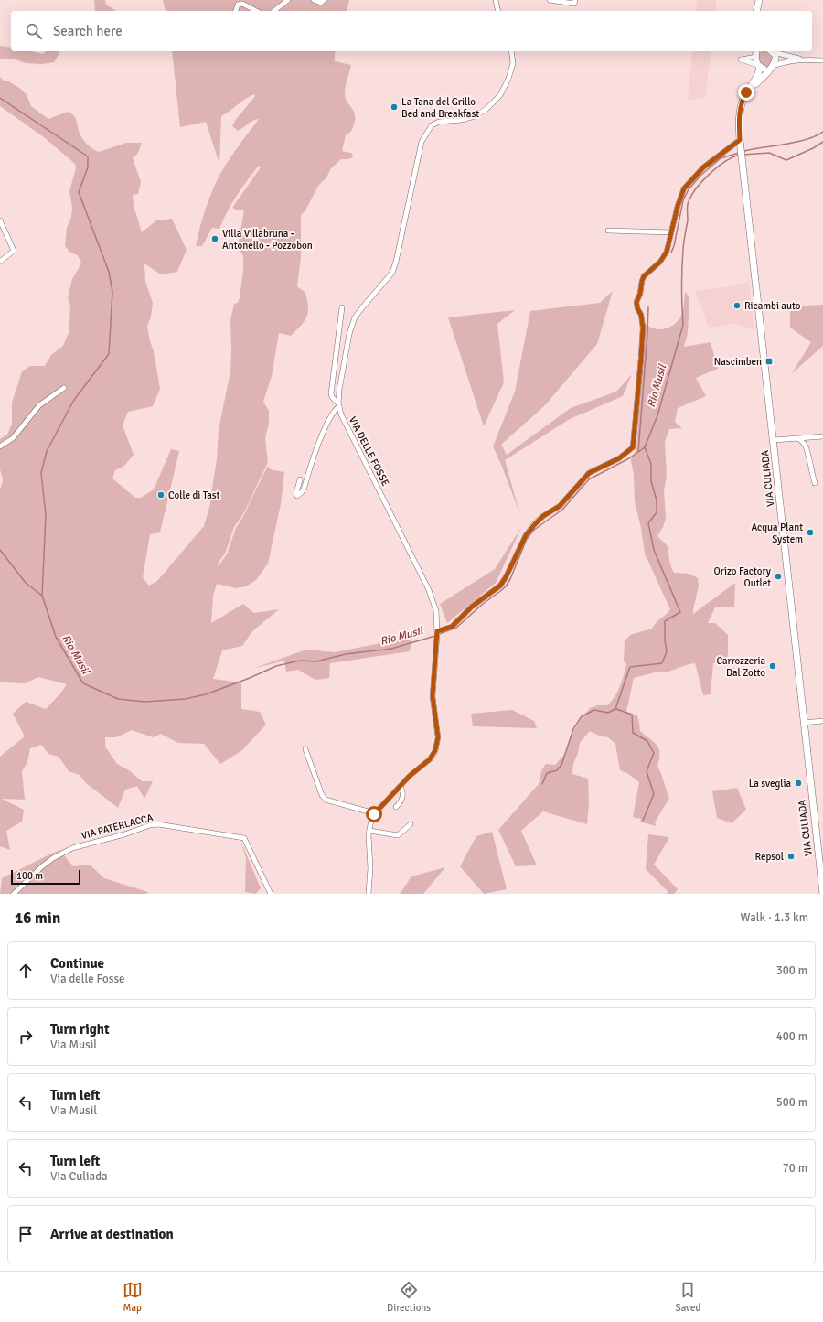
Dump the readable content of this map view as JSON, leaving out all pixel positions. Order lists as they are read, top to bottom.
{
  "streets": {
    "main road": ["VIA CULIADA"],
    "street": ["VIA DELLE FOSSE", "VIA PATERLACCA"]
  },
  "water": ["Rio Musil"],
  "places": {
    "other": [
      "La Tana del Grillo Bed and Breakfast",
      "Villa Villabruna - Antonello - Pozzobon",
      "Ricambi auto",
      "Colle di Tast",
      "Acqua Plant System",
      "Orizo Factory Outlet",
      "Carrozzeria Dal Zotto",
      "La sveglia",
      "Repsol"
    ],
    "transit": ["Nascimben"]
  },
  "scale_bar": "100 m",
  "page": {
    "search": "Search here",
    "scale": "100 m",
    "heading": ["16 min", "Walk · 1.3 km"],
    "list": [
      ["Continue", "Via delle Fosse", "300 m"],
      ["Turn right", "Via Musil", "400 m"],
      ["Turn left", "Via Musil", "500 m"],
      ["Turn left", "Via Culiada", "70 m"],
      "Arrive at destination"
    ],
    "nav": ["Map", "Directions", "Saved"]
  }
}
